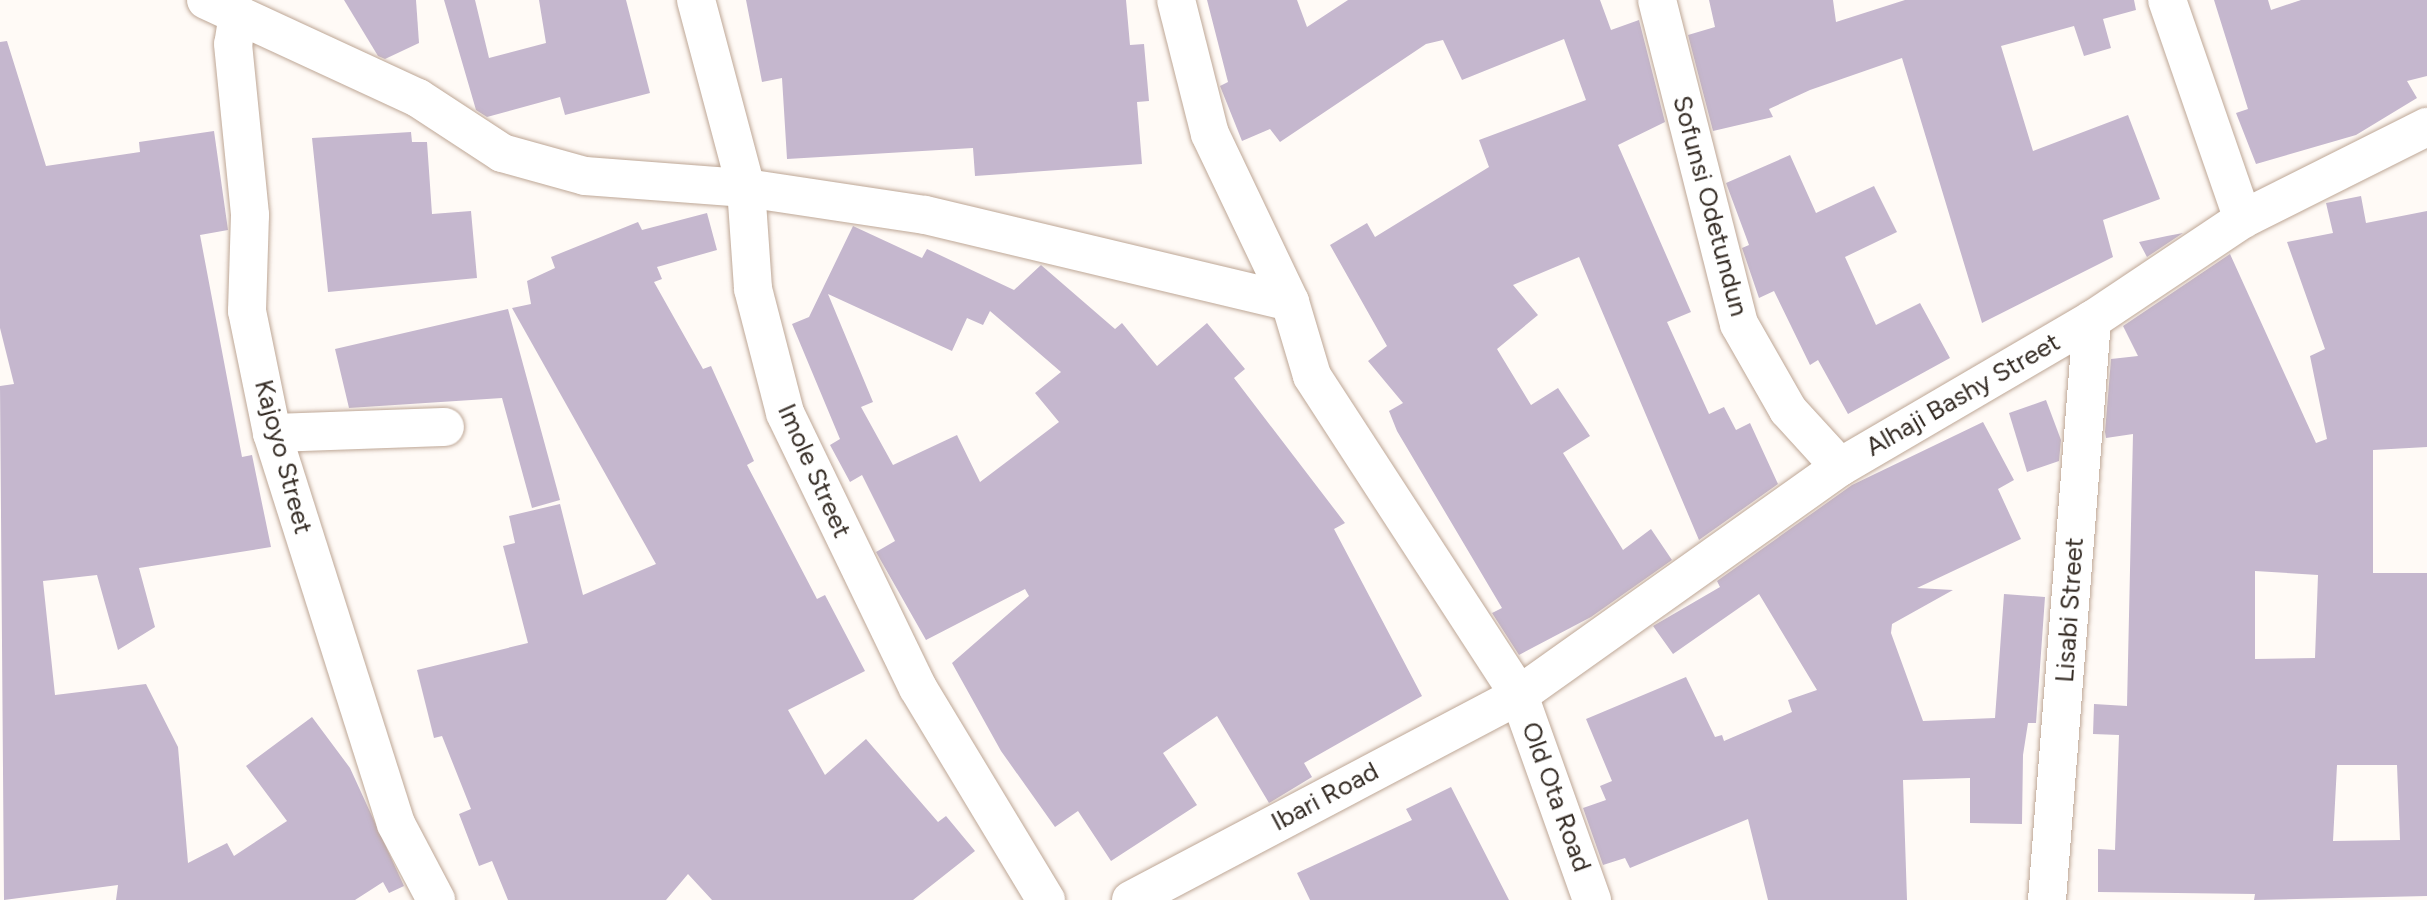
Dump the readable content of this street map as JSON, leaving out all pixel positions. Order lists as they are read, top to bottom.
{
  "streets": {
    "street": [
      "Sofunsi Odetundun",
      "Alhaji Bashy Street",
      "Kajoyo Street",
      "Imole Street",
      "Lisabi Street",
      "Ibari Road",
      "Old Ota Road"
    ]
  },
  "crossings": [
    ["Sofunsi Odetundun", "Alhaji Bashy Street"],
    ["Alhaji Bashy Street", "Lisabi Street"],
    ["Alhaji Bashy Street", "Ibari Road"],
    ["Alhaji Bashy Street", "Old Ota Road"],
    ["Ibari Road", "Old Ota Road"]
  ]
}
